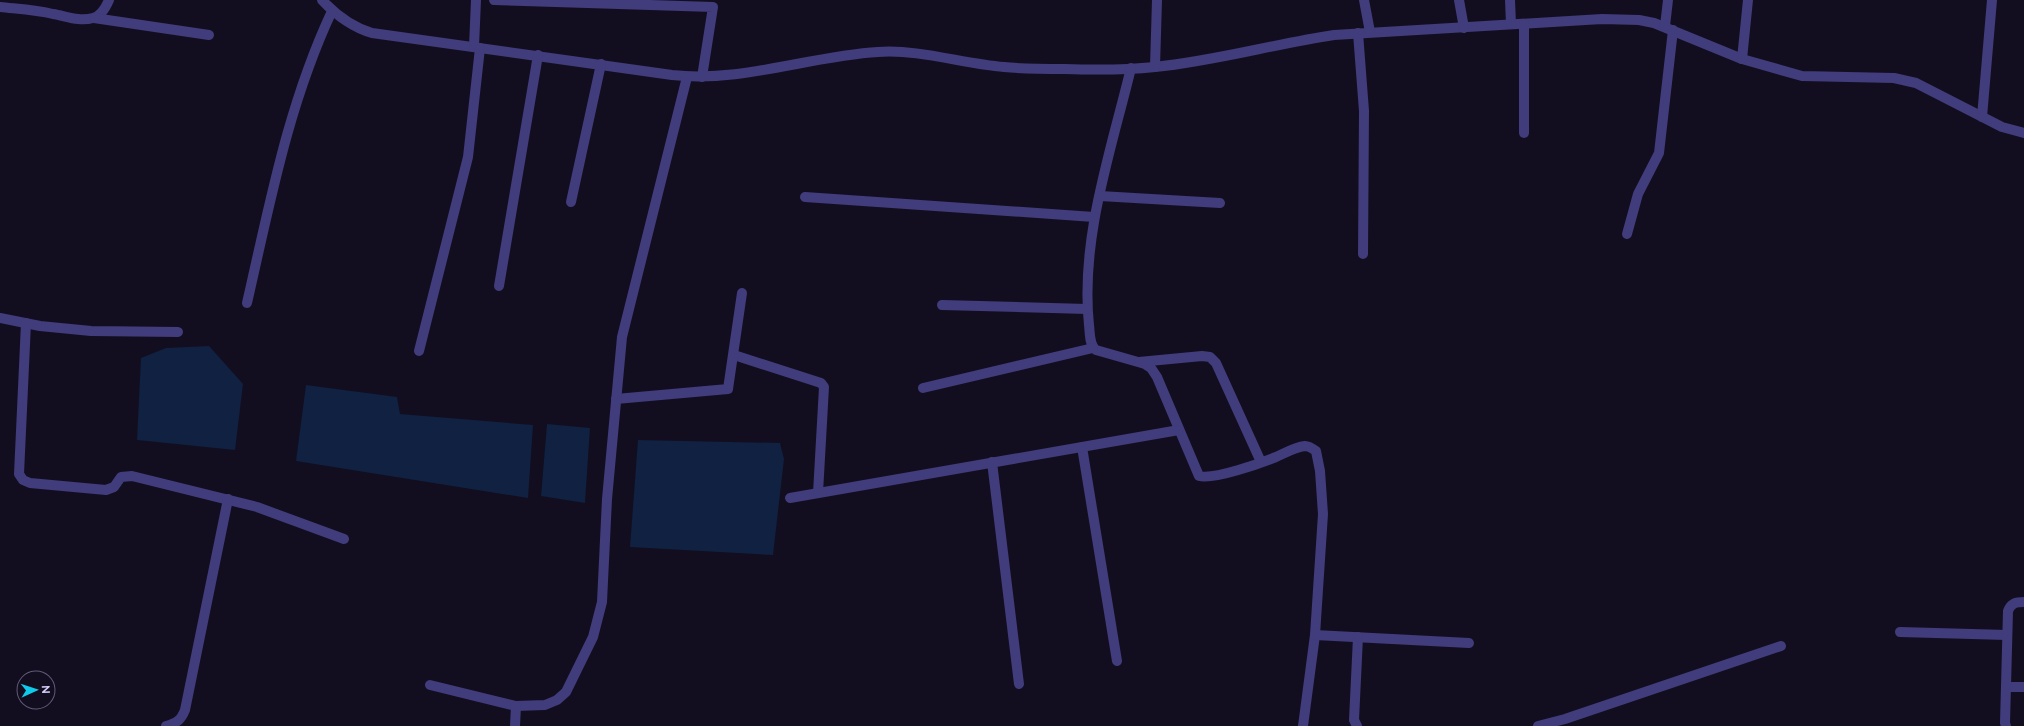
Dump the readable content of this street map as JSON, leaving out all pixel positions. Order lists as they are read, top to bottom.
{
  "north": "right"
}
